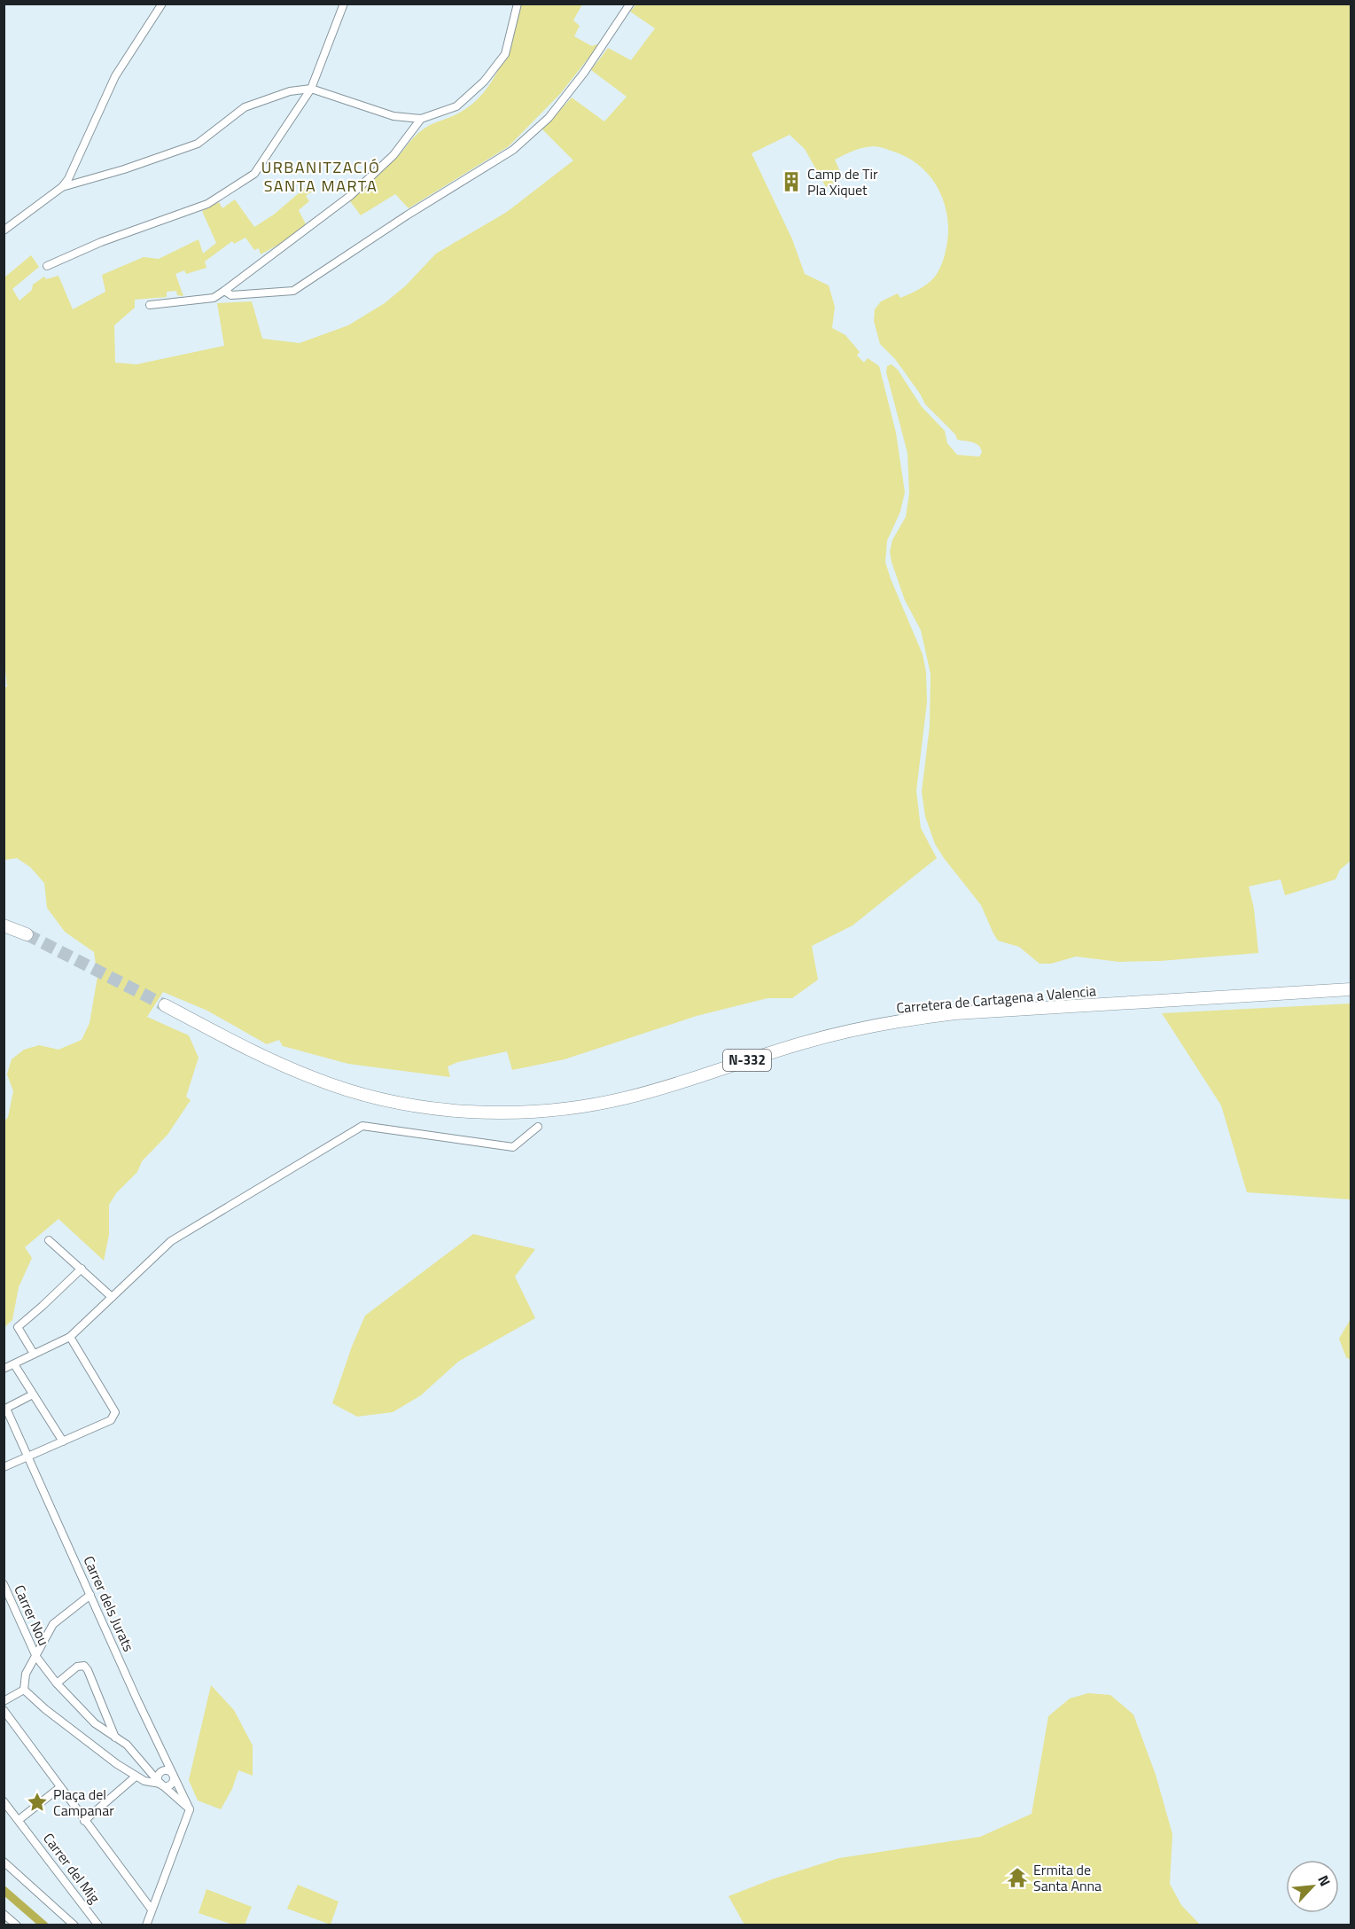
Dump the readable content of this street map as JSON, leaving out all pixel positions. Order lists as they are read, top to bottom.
{
  "streets": {
    "highway": ["Carretera de Cartagena a Valencia", "N-332"],
    "street": ["Carrer dels Jurats", "Carrer Nou", "Carrer del Mig"]
  },
  "crossings": [
    ["Carrer dels Jurats", "Carrer Nou"]
  ],
  "districts": ["URBANITZACIÓ SANTA MARTA"],
  "places": {
    "building": ["Camp de Tir Pla Xiquet"],
    "place": ["Plaça del Campanar"],
    "temple": ["Ermita de Santa Anna"]
  },
  "north": "top right"
}
